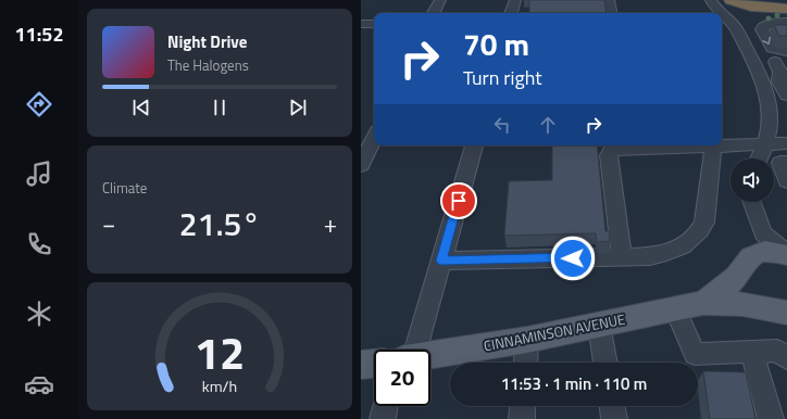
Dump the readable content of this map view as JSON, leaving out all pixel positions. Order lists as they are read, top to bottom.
{
  "streets": {
    "main road": ["CINNAMINSON AVENUE"]
  },
  "page": {
    "tabs": "11:52",
    "turn": ["70 m", "Turn right"],
    "song": ["Night Drive", "The Halogens"],
    "tile": "Climate",
    "heat": ["−", "21.5°", "+"],
    "limit": "20",
    "trip": "11:53 · 1 min · 110 m",
    "gauge": ["12", "km/h"]
  }
}
